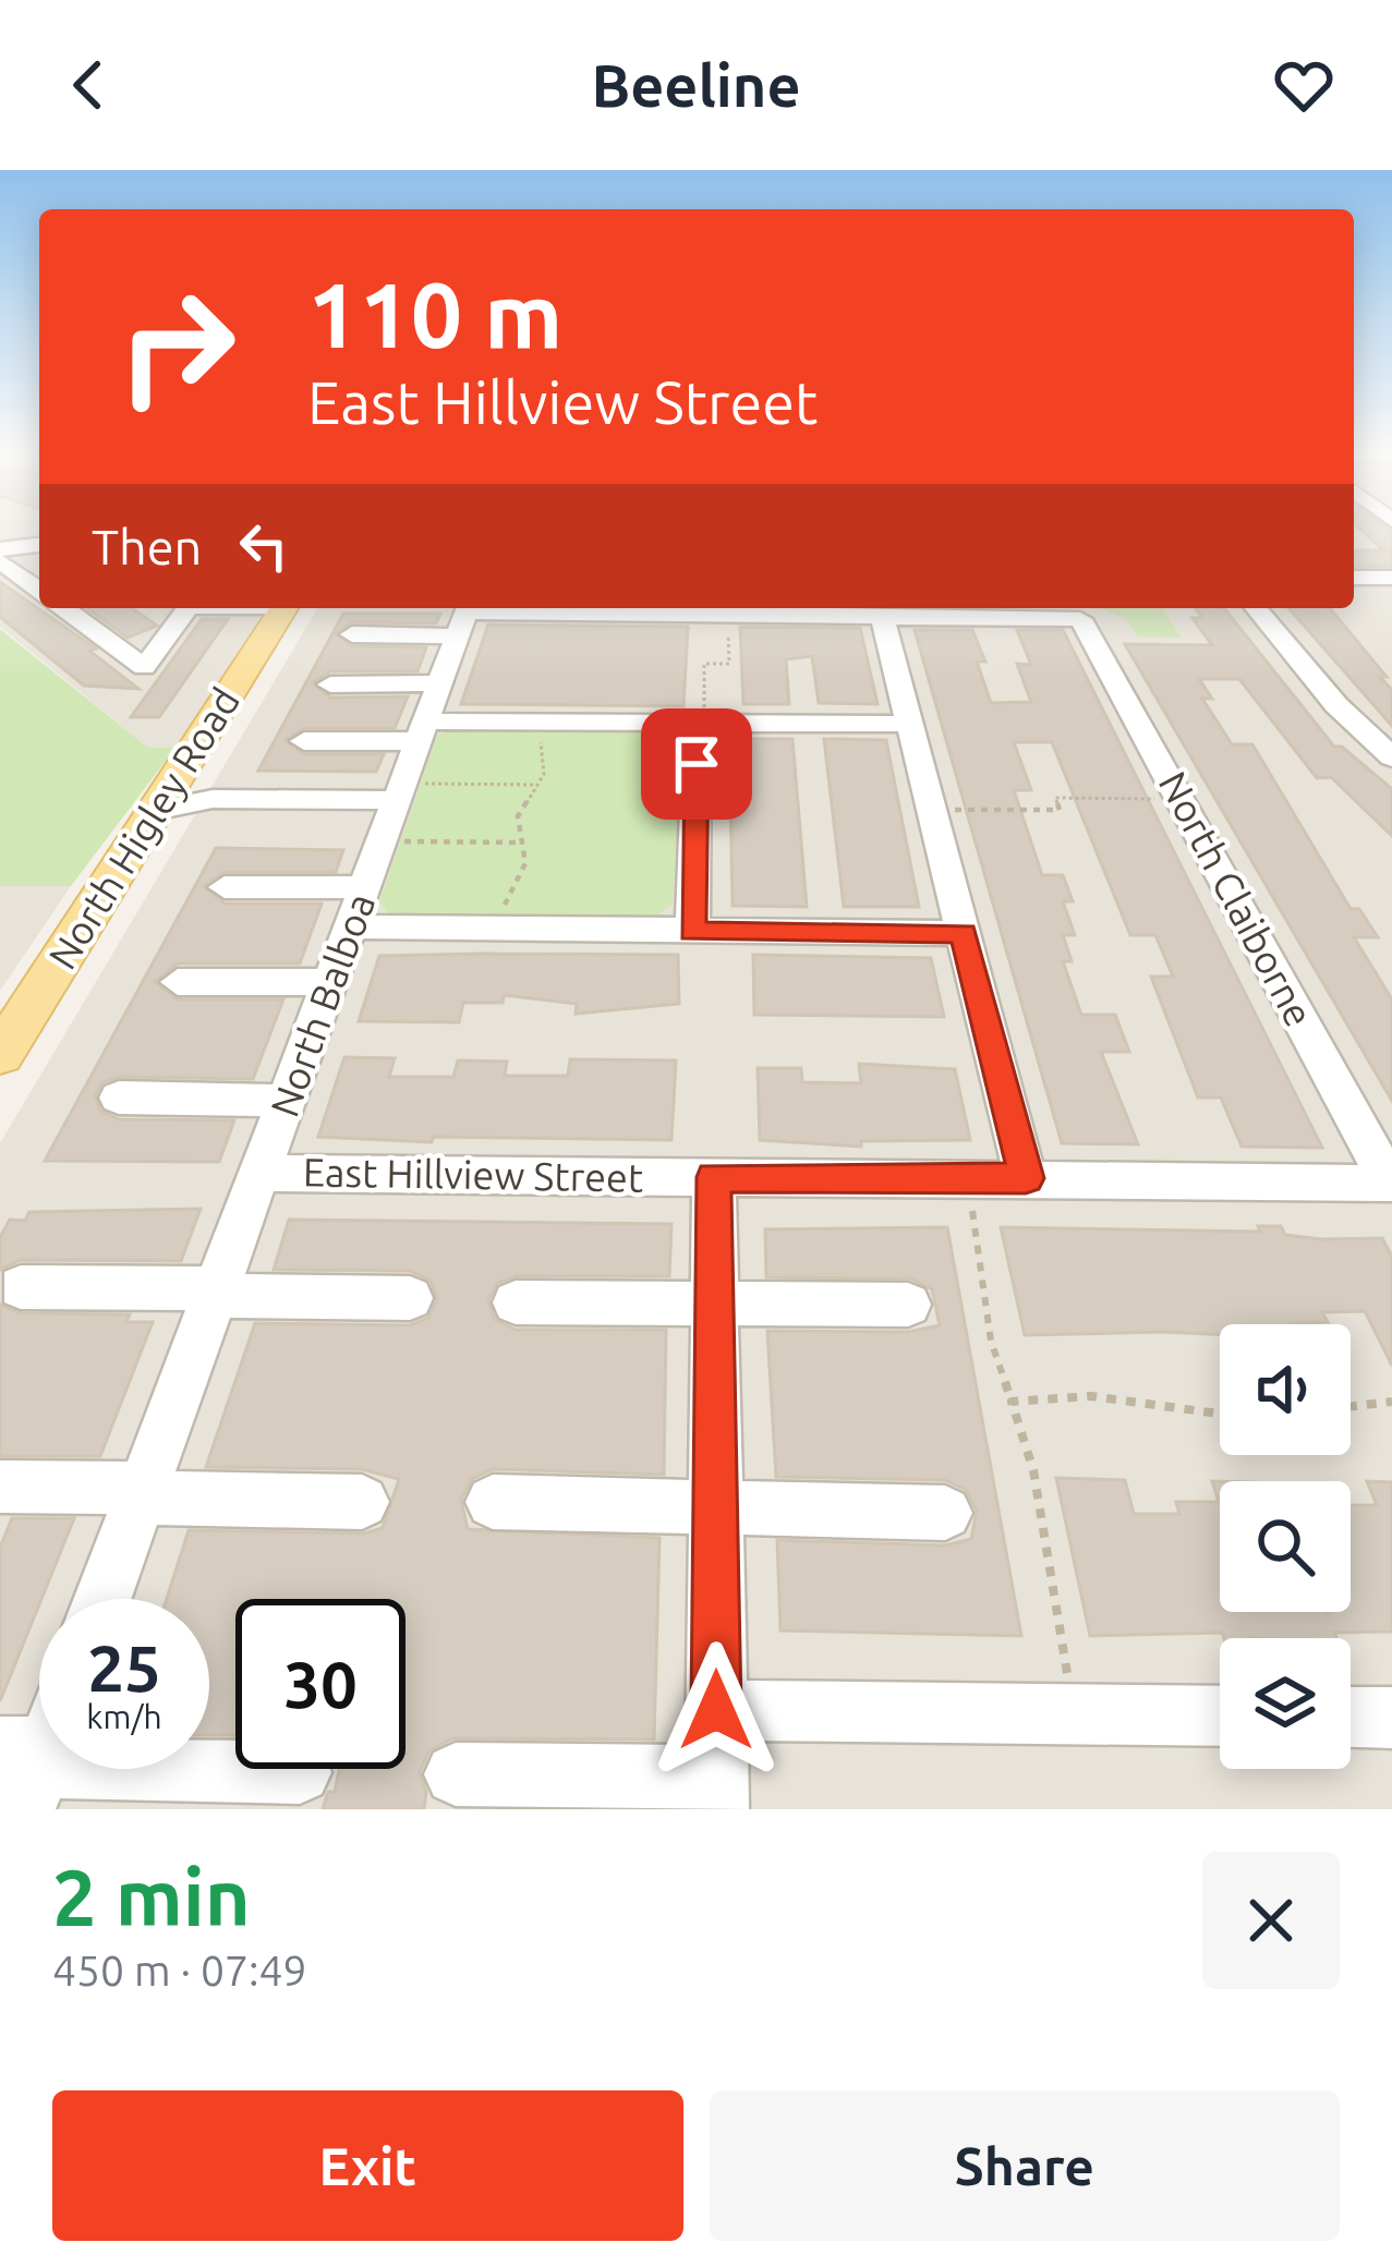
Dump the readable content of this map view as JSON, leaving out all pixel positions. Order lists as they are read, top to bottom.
{
  "streets": {
    "main road": ["North Higley Road"],
    "street": ["North Claiborne", "North Balboa", "East Hillview Street"]
  },
  "crossings": [
    ["North Claiborne", "East Hillview Street"],
    ["North Balboa", "East Hillview Street"]
  ],
  "page": {
    "header": "Beeline",
    "turn": ["110 m", "East Hillview Street"],
    "then": "Then",
    "speed": "25 km/h",
    "limit": "30",
    "heading": ["2 min", "450 m · 07:49"],
    "buttons": ["Exit", "Share"]
  }
}
